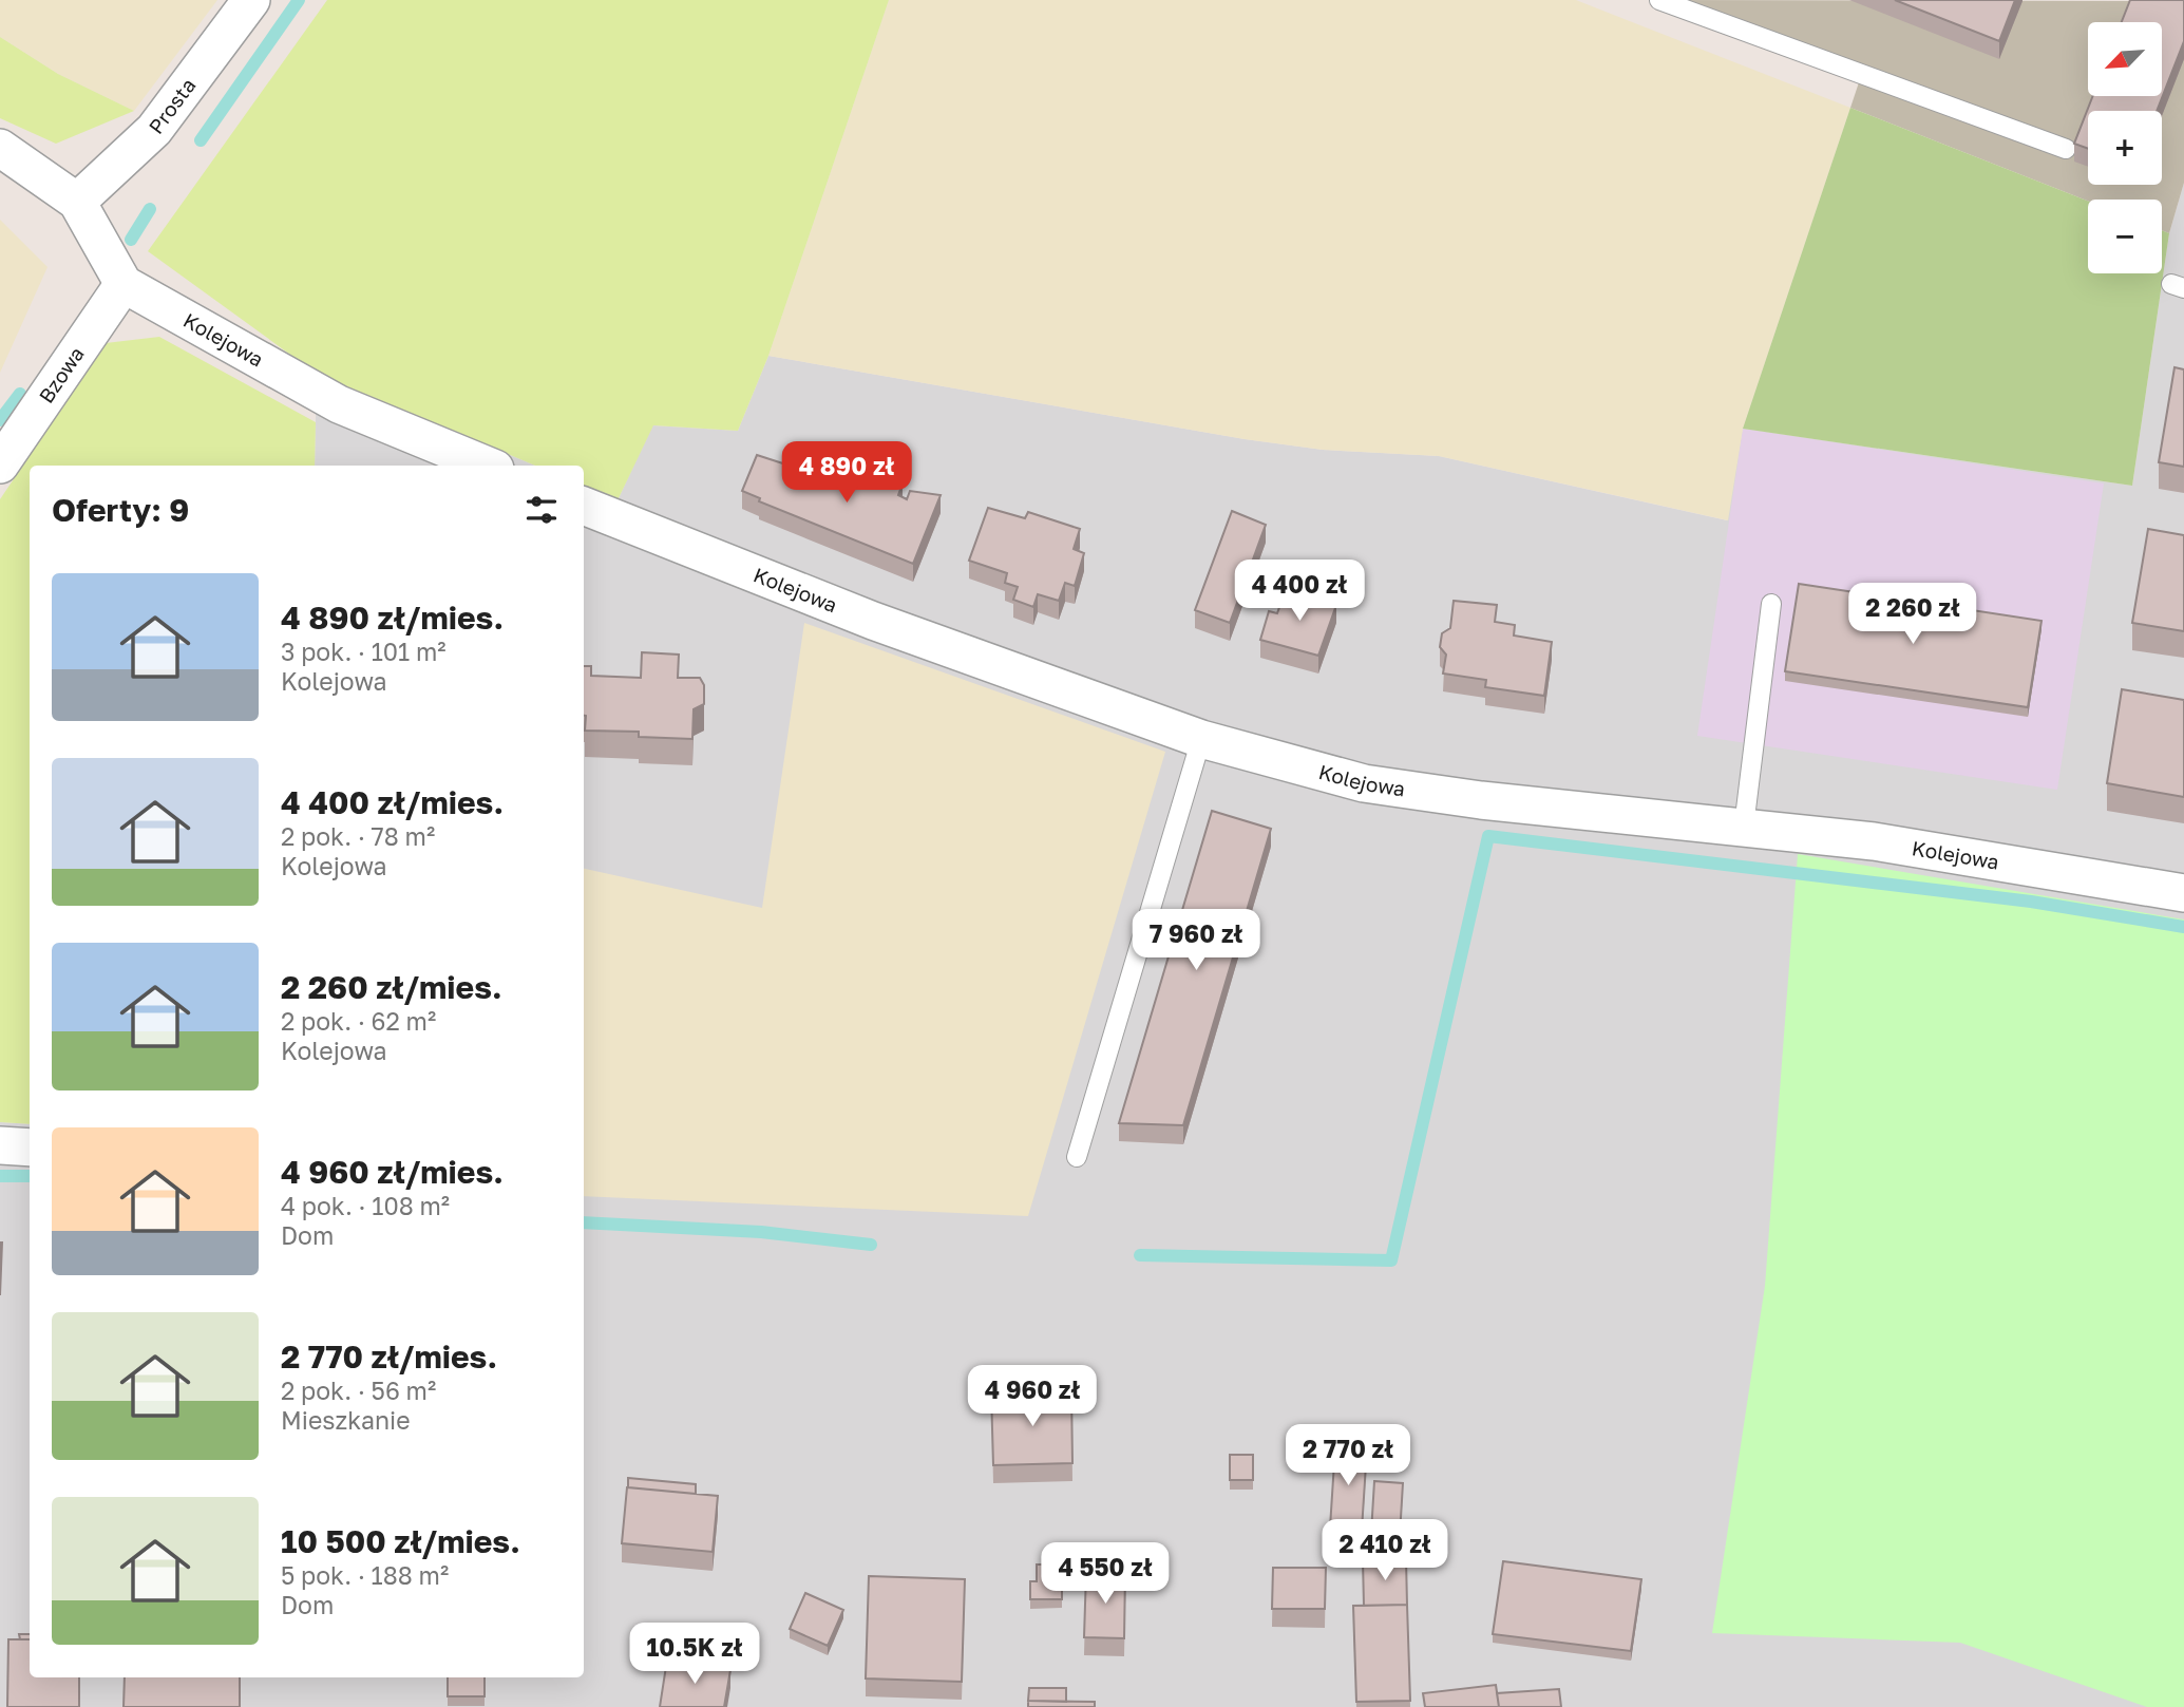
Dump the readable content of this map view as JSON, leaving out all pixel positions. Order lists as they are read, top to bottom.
{
  "streets": {
    "street": ["Prosta", "Kolejowa", "Bzowa"]
  },
  "crossings": [
    ["Kolejowa", "Bzowa"]
  ],
  "north": "bottom left",
  "page": {
    "map_buttons": ["+", "−"],
    "price": [
      "4 890 zł",
      "4 400 zł",
      "2 260 zł",
      "7 960 zł",
      "4 960 zł",
      "2 770 zł",
      "2 410 zł",
      "4 550 zł",
      "10.5K zł"
    ],
    "heading": "Oferty: 9",
    "list": [
      {
        "name": "4 890 zł/mies.",
        "note": "3 pok. · 101 m² · Kolejowa"
      },
      {
        "name": "4 400 zł/mies.",
        "note": "2 pok. · 78 m² · Kolejowa"
      },
      {
        "name": "2 260 zł/mies.",
        "note": "2 pok. · 62 m² · Kolejowa"
      },
      {
        "name": "4 960 zł/mies.",
        "note": "4 pok. · 108 m² · Dom"
      },
      {
        "name": "2 770 zł/mies.",
        "note": "2 pok. · 56 m² · Mieszkanie"
      },
      {
        "name": "10 500 zł/mies.",
        "note": "5 pok. · 188 m² · Dom"
      }
    ]
  }
}
